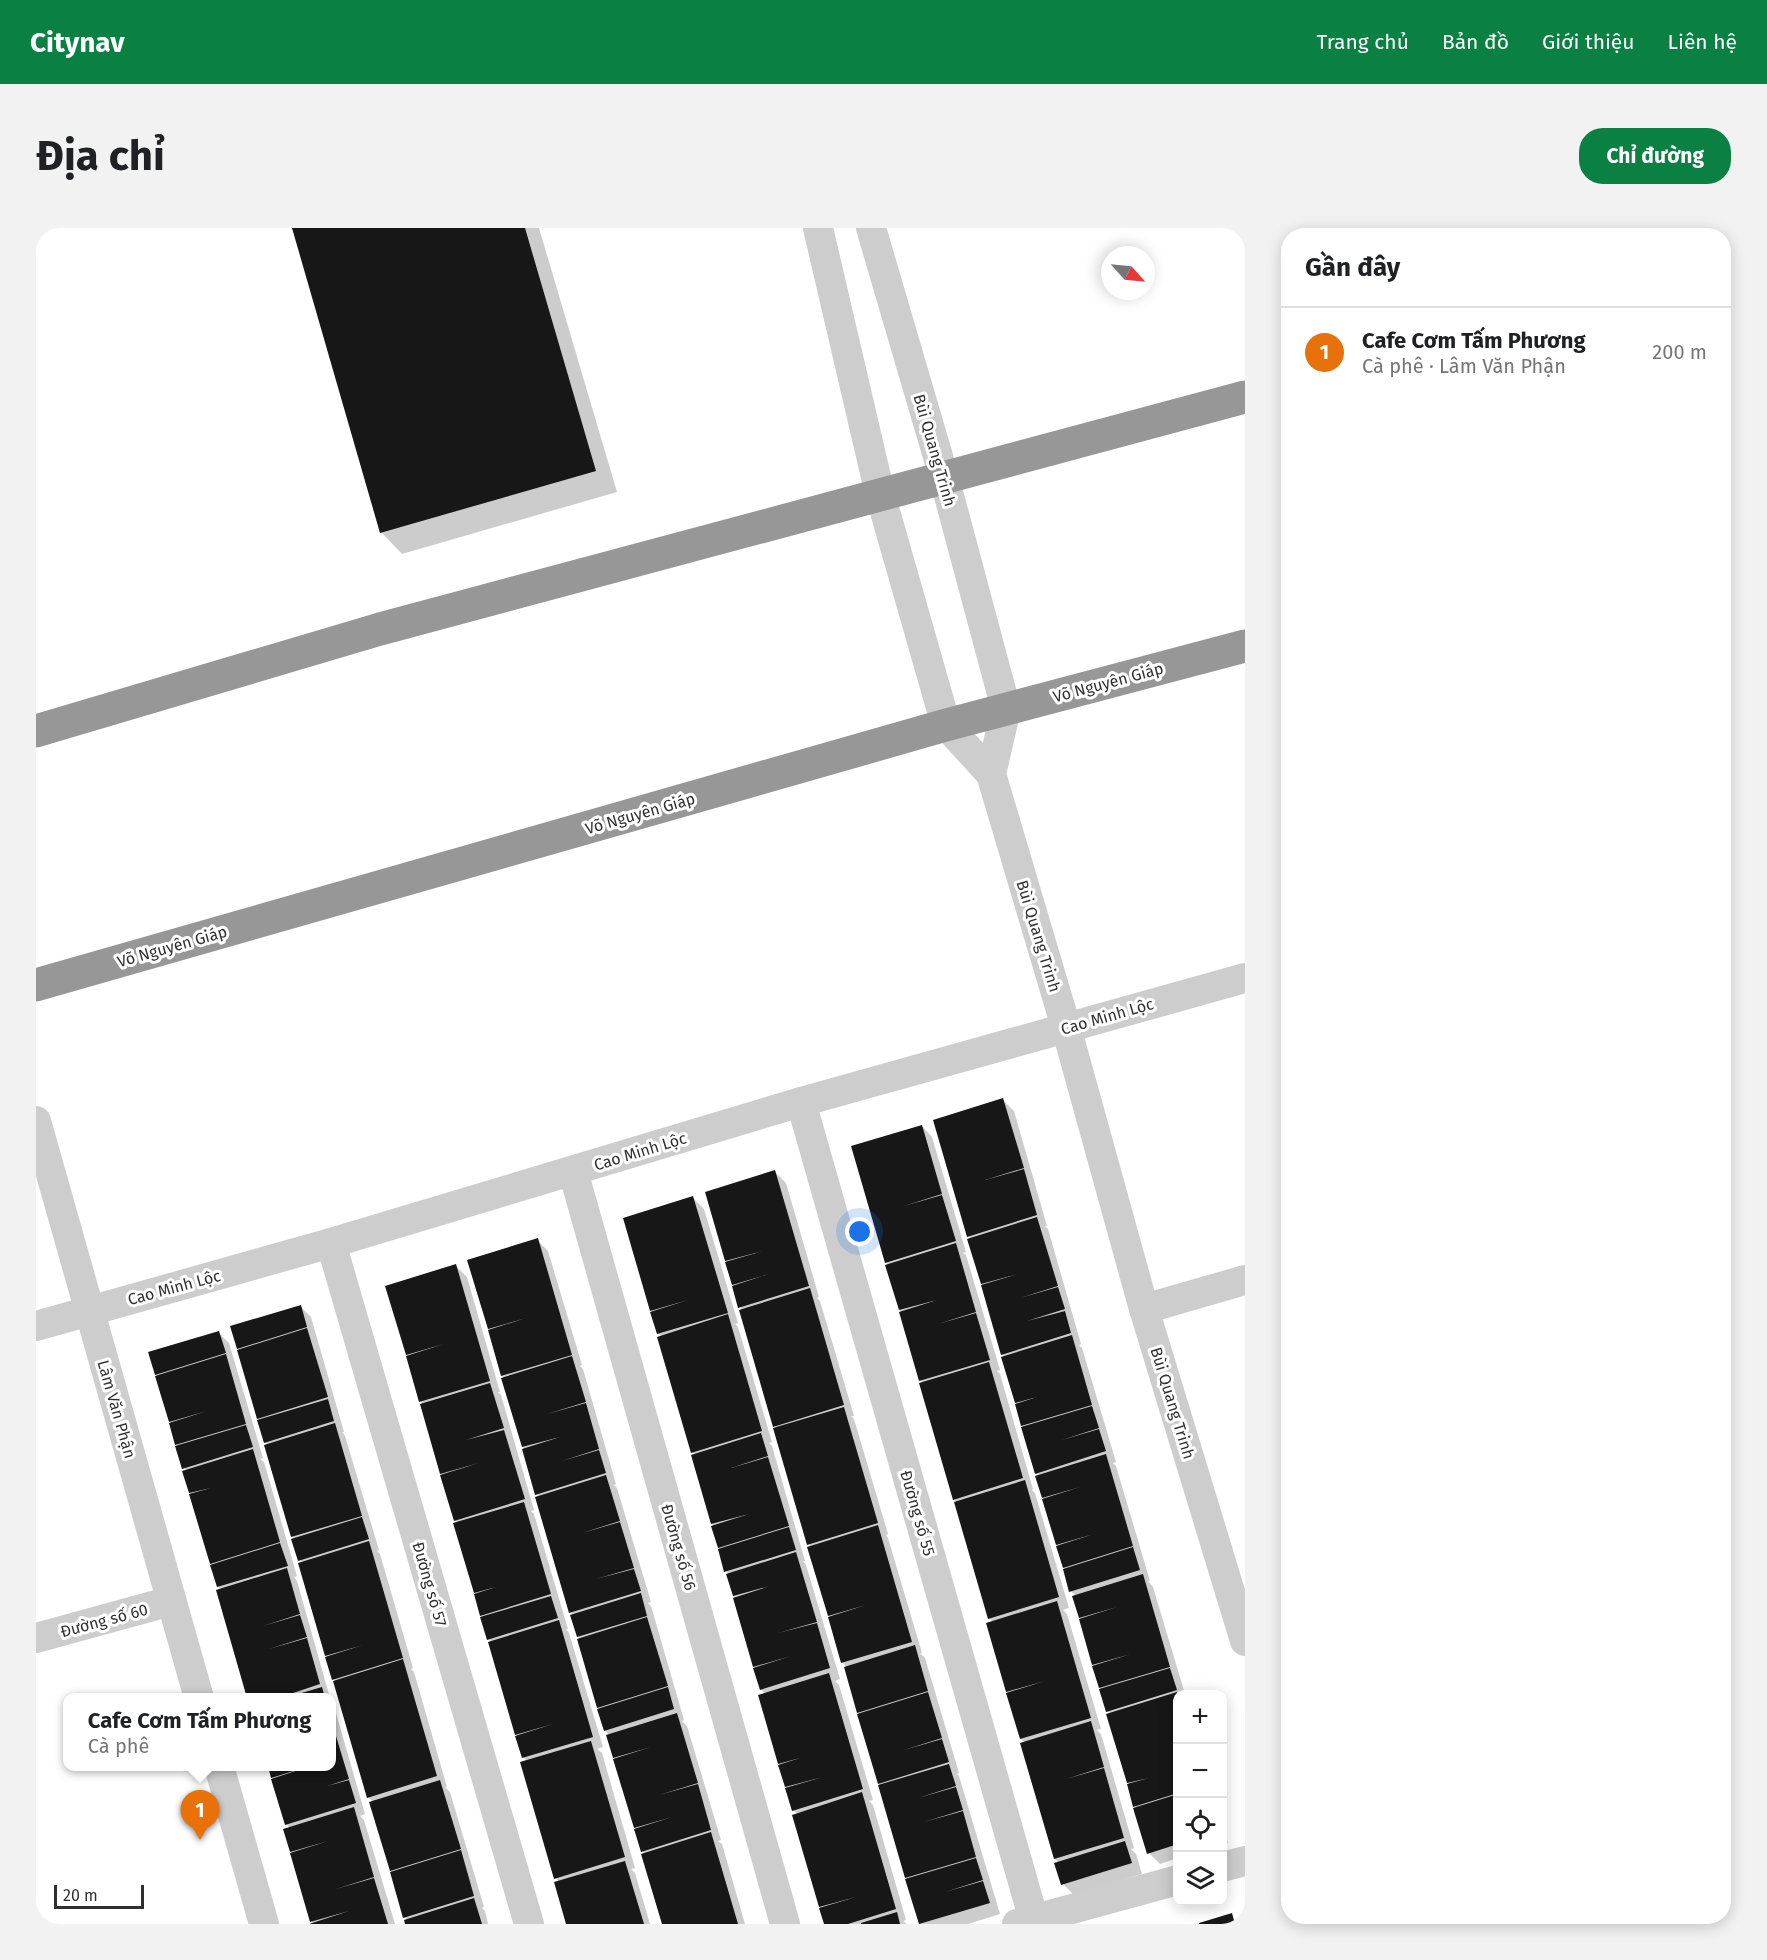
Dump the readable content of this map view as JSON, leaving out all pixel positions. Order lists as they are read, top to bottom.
{
  "streets": {
    "highway": ["Võ Nguyên Giáp"],
    "street": [
      "Bùi Quang Trinh",
      "Cao Minh Lộc",
      "Lâm Văn Phận",
      "Đường số 55",
      "Đường số 56",
      "Đường số 57",
      "Đường số 60"
    ]
  },
  "crossings": [
    ["Bùi Quang Trinh", "Võ Nguyên Giáp"],
    ["Bùi Quang Trinh", "Cao Minh Lộc"],
    ["Cao Minh Lộc", "Lâm Văn Phận"],
    ["Cao Minh Lộc", "Đường số 55"],
    ["Cao Minh Lộc", "Đường số 56"],
    ["Cao Minh Lộc", "Đường số 57"],
    ["Lâm Văn Phận", "Đường số 60"]
  ],
  "scale_bar": "20 m",
  "north": "bottom right",
  "page": {
    "header": "Citynav",
    "nav": [
      "Trang chủ",
      "Bản đồ",
      "Giới thiệu",
      "Liên hệ"
    ],
    "buttons": "Chỉ đường",
    "title": "Địa chỉ",
    "heading": "Gần đây",
    "list": [
      {
        "mark": "1",
        "name": "Cafe Cơm Tấm Phương",
        "note": "Cà phê · Lâm Văn Phận",
        "value": "200 m"
      }
    ],
    "map_buttons": ["+", "−"],
    "popup": ["Cafe Cơm Tấm Phương", "Cà phê"],
    "pins": "1",
    "scale": "20 m"
  }
}
